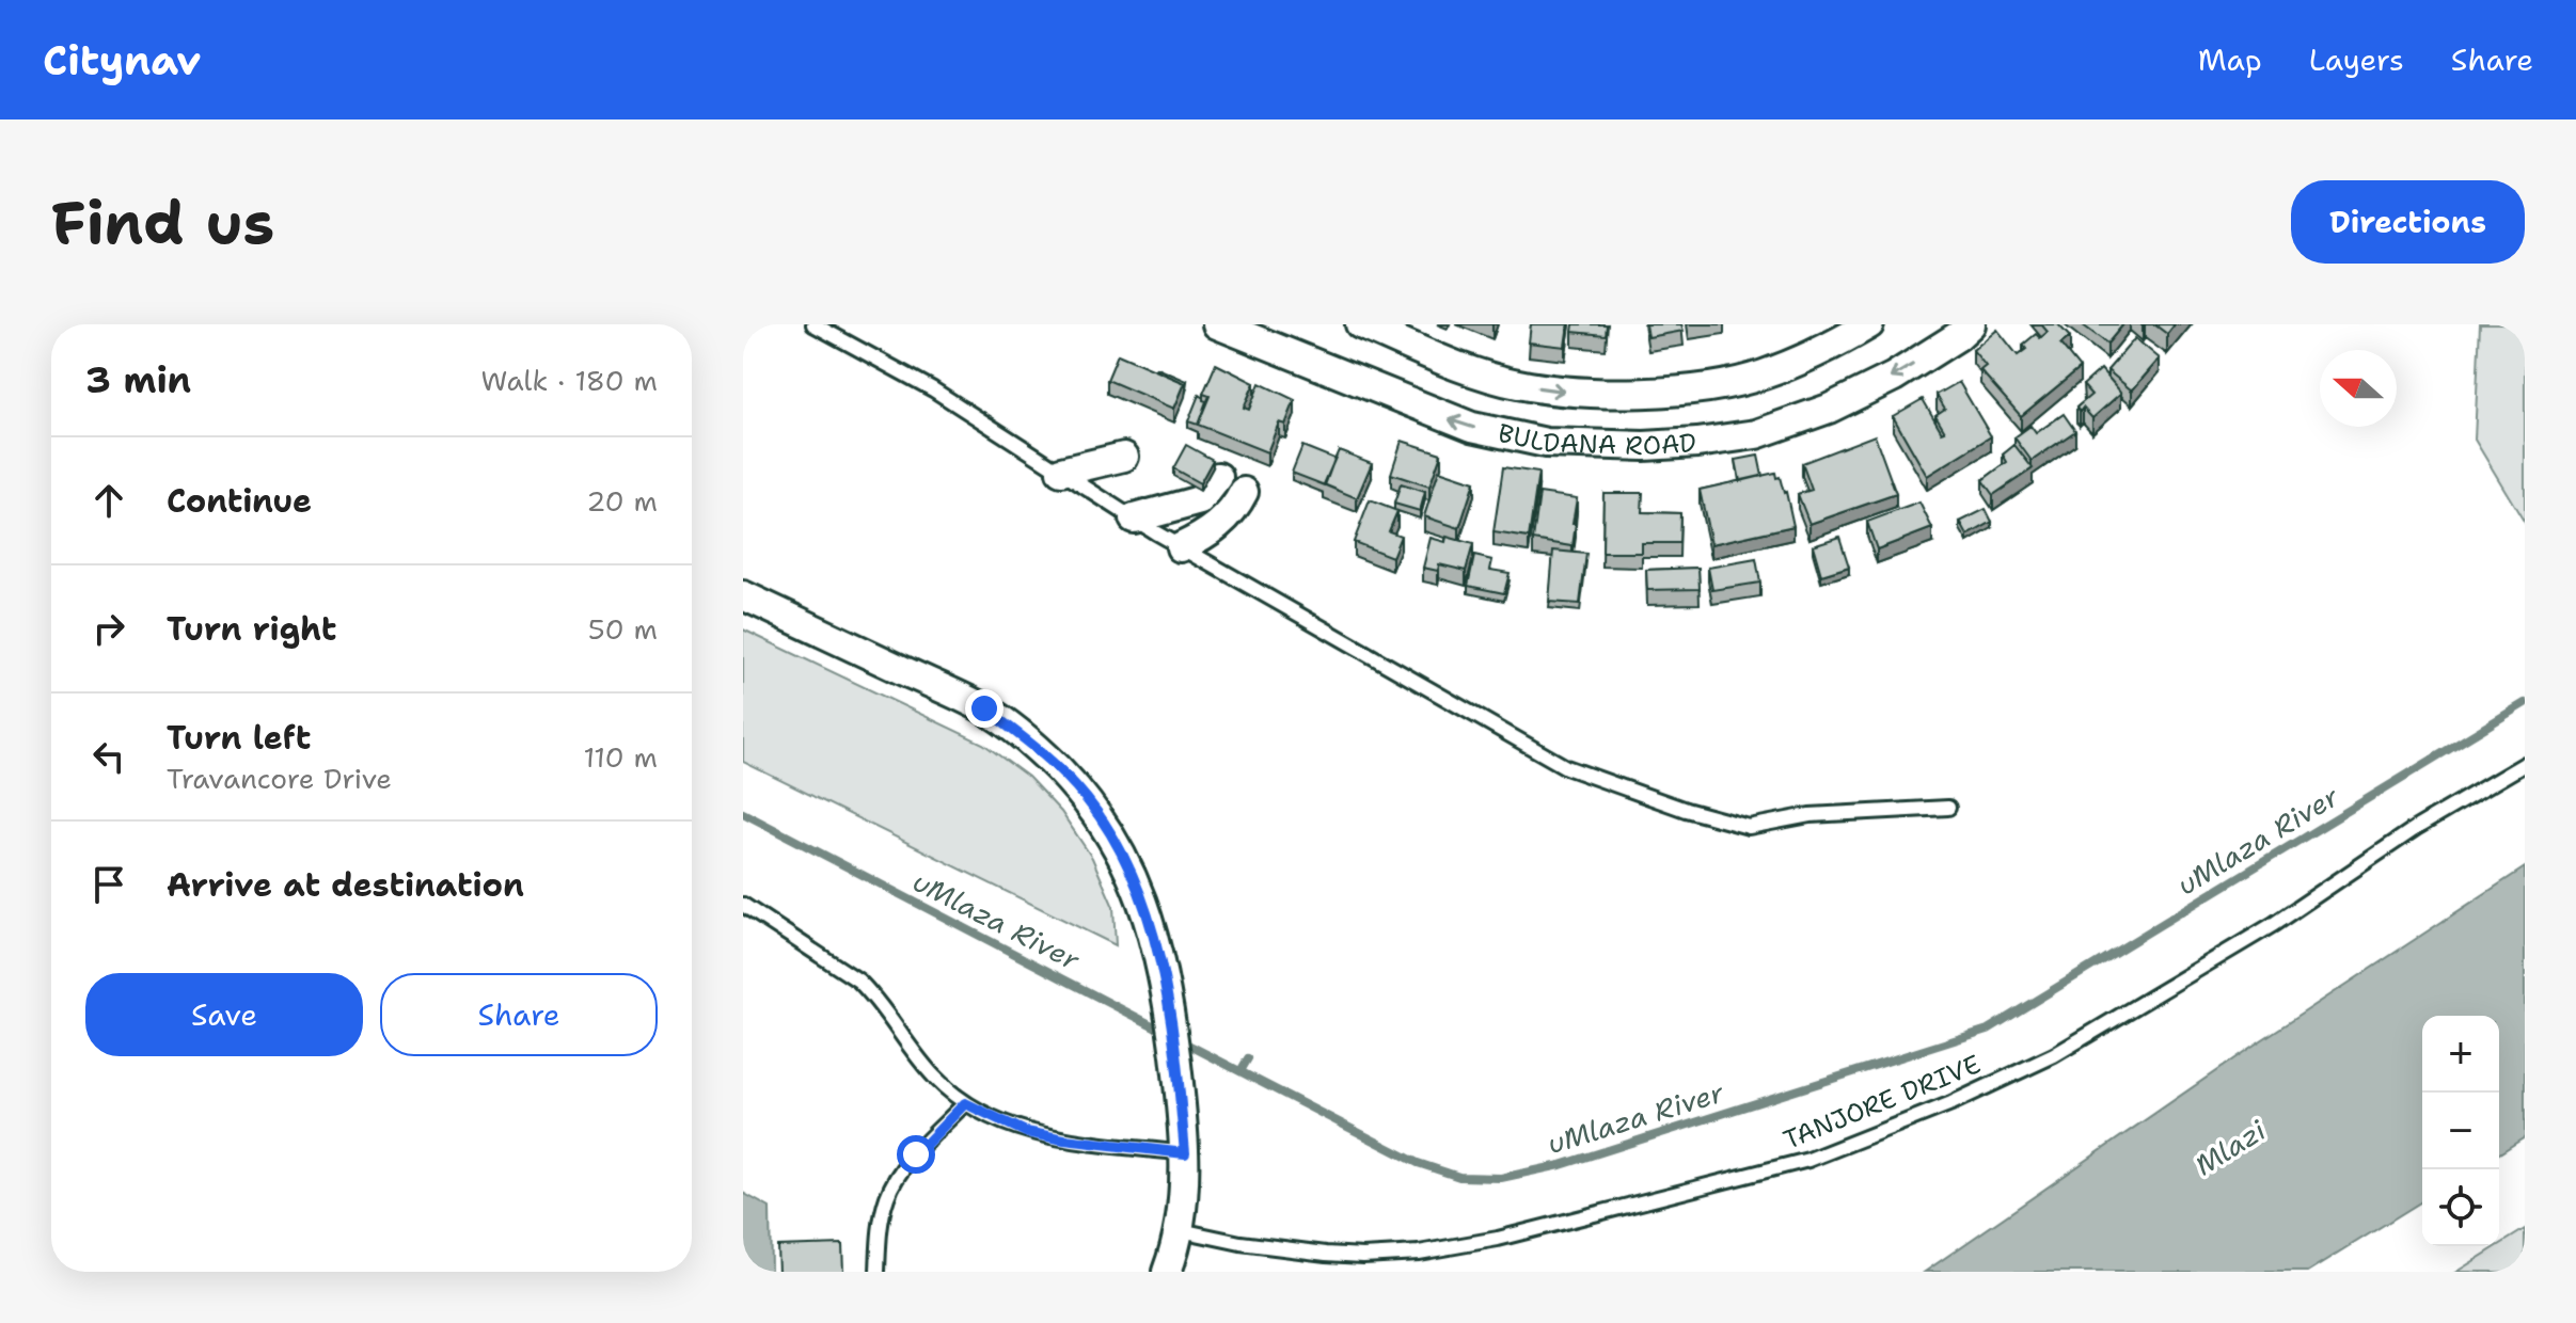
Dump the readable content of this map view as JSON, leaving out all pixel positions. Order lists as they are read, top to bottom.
{
  "streets": {
    "street": ["BULDANA ROAD"],
    "lane": ["TANJORE DRIVE"]
  },
  "water": ["uMlaza River", "Mlazi"],
  "north": "left",
  "page": {
    "header": "Citynav",
    "nav": ["Map", "Layers", "Share"],
    "buttons": [
      "Directions",
      ["Save", "Share"]
    ],
    "title": "Find us",
    "heading": ["3 min", "Walk · 180 m"],
    "list": [
      ["Continue", "20 m"],
      ["Turn right", "50 m"],
      ["Turn left", "Travancore Drive", "110 m"],
      "Arrive at destination"
    ],
    "map_buttons": ["+", "−"]
  }
}
